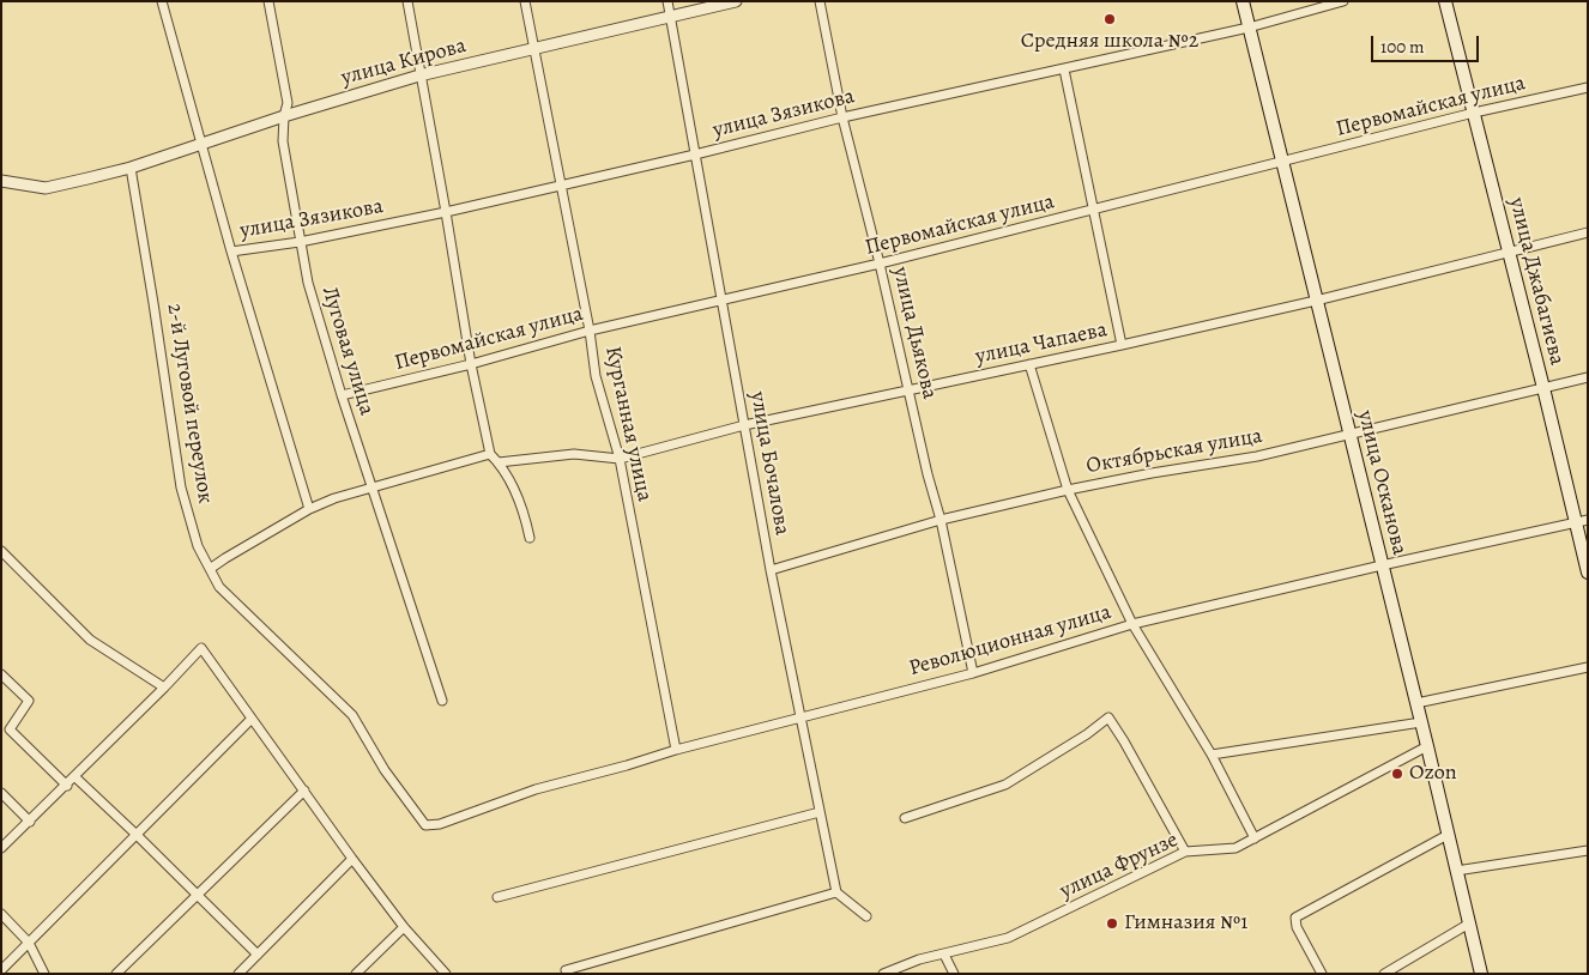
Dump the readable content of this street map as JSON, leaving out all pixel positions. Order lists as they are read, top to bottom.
{
  "streets": {
    "main road": ["улица Джабагиева", "улица Осканова"],
    "street": [
      "улица Кирова",
      "Первомайская улица",
      "улица Зязикова",
      "улица Дьякова",
      "улица Чапаева",
      "Луговая улица",
      "2-й Луговой переулок",
      "Курганная улица",
      "Октябрьская улица",
      "улица Бочалова",
      "Революционная улица",
      "улица Фрунзе"
    ]
  },
  "crossings": [
    ["улица Кирова", "Луговая улица"],
    ["улица Кирова", "2-й Луговой переулок"],
    ["улица Кирова", "Курганная улица"],
    ["улица Кирова", "улица Бочалова"],
    ["Первомайская улица", "улица Джабагиева"],
    ["Первомайская улица", "улица Дьякова"],
    ["Первомайская улица", "Луговая улица"],
    ["Первомайская улица", "Курганная улица"],
    ["Первомайская улица", "улица Бочалова"],
    ["Первомайская улица", "улица Осканова"],
    ["улица Зязикова", "улица Дьякова"],
    ["улица Зязикова", "Луговая улица"],
    ["улица Зязикова", "Курганная улица"],
    ["улица Зязикова", "улица Бочалова"],
    ["улица Зязикова", "улица Осканова"],
    ["улица Джабагиева", "улица Чапаева"],
    ["улица Джабагиева", "Октябрьская улица"],
    ["улица Джабагиева", "Революционная улица"],
    ["улица Дьякова", "улица Чапаева"],
    ["улица Дьякова", "Октябрьская улица"],
    ["улица Дьякова", "Революционная улица"],
    ["улица Чапаева", "Курганная улица"],
    ["улица Чапаева", "улица Бочалова"],
    ["улица Чапаева", "улица Осканова"],
    ["2-й Луговой переулок", "Революционная улица"],
    ["Курганная улица", "Революционная улица"],
    ["Октябрьская улица", "улица Бочалова"],
    ["Октябрьская улица", "улица Осканова"],
    ["улица Бочалова", "Революционная улица"],
    ["улица Осканова", "Революционная улица"],
    ["улица Осканова", "улица Фрунзе"]
  ],
  "places": ["Средняя школа №2", "Ozon", "Гимназия №1"],
  "scale_bar": "100 m"
}
